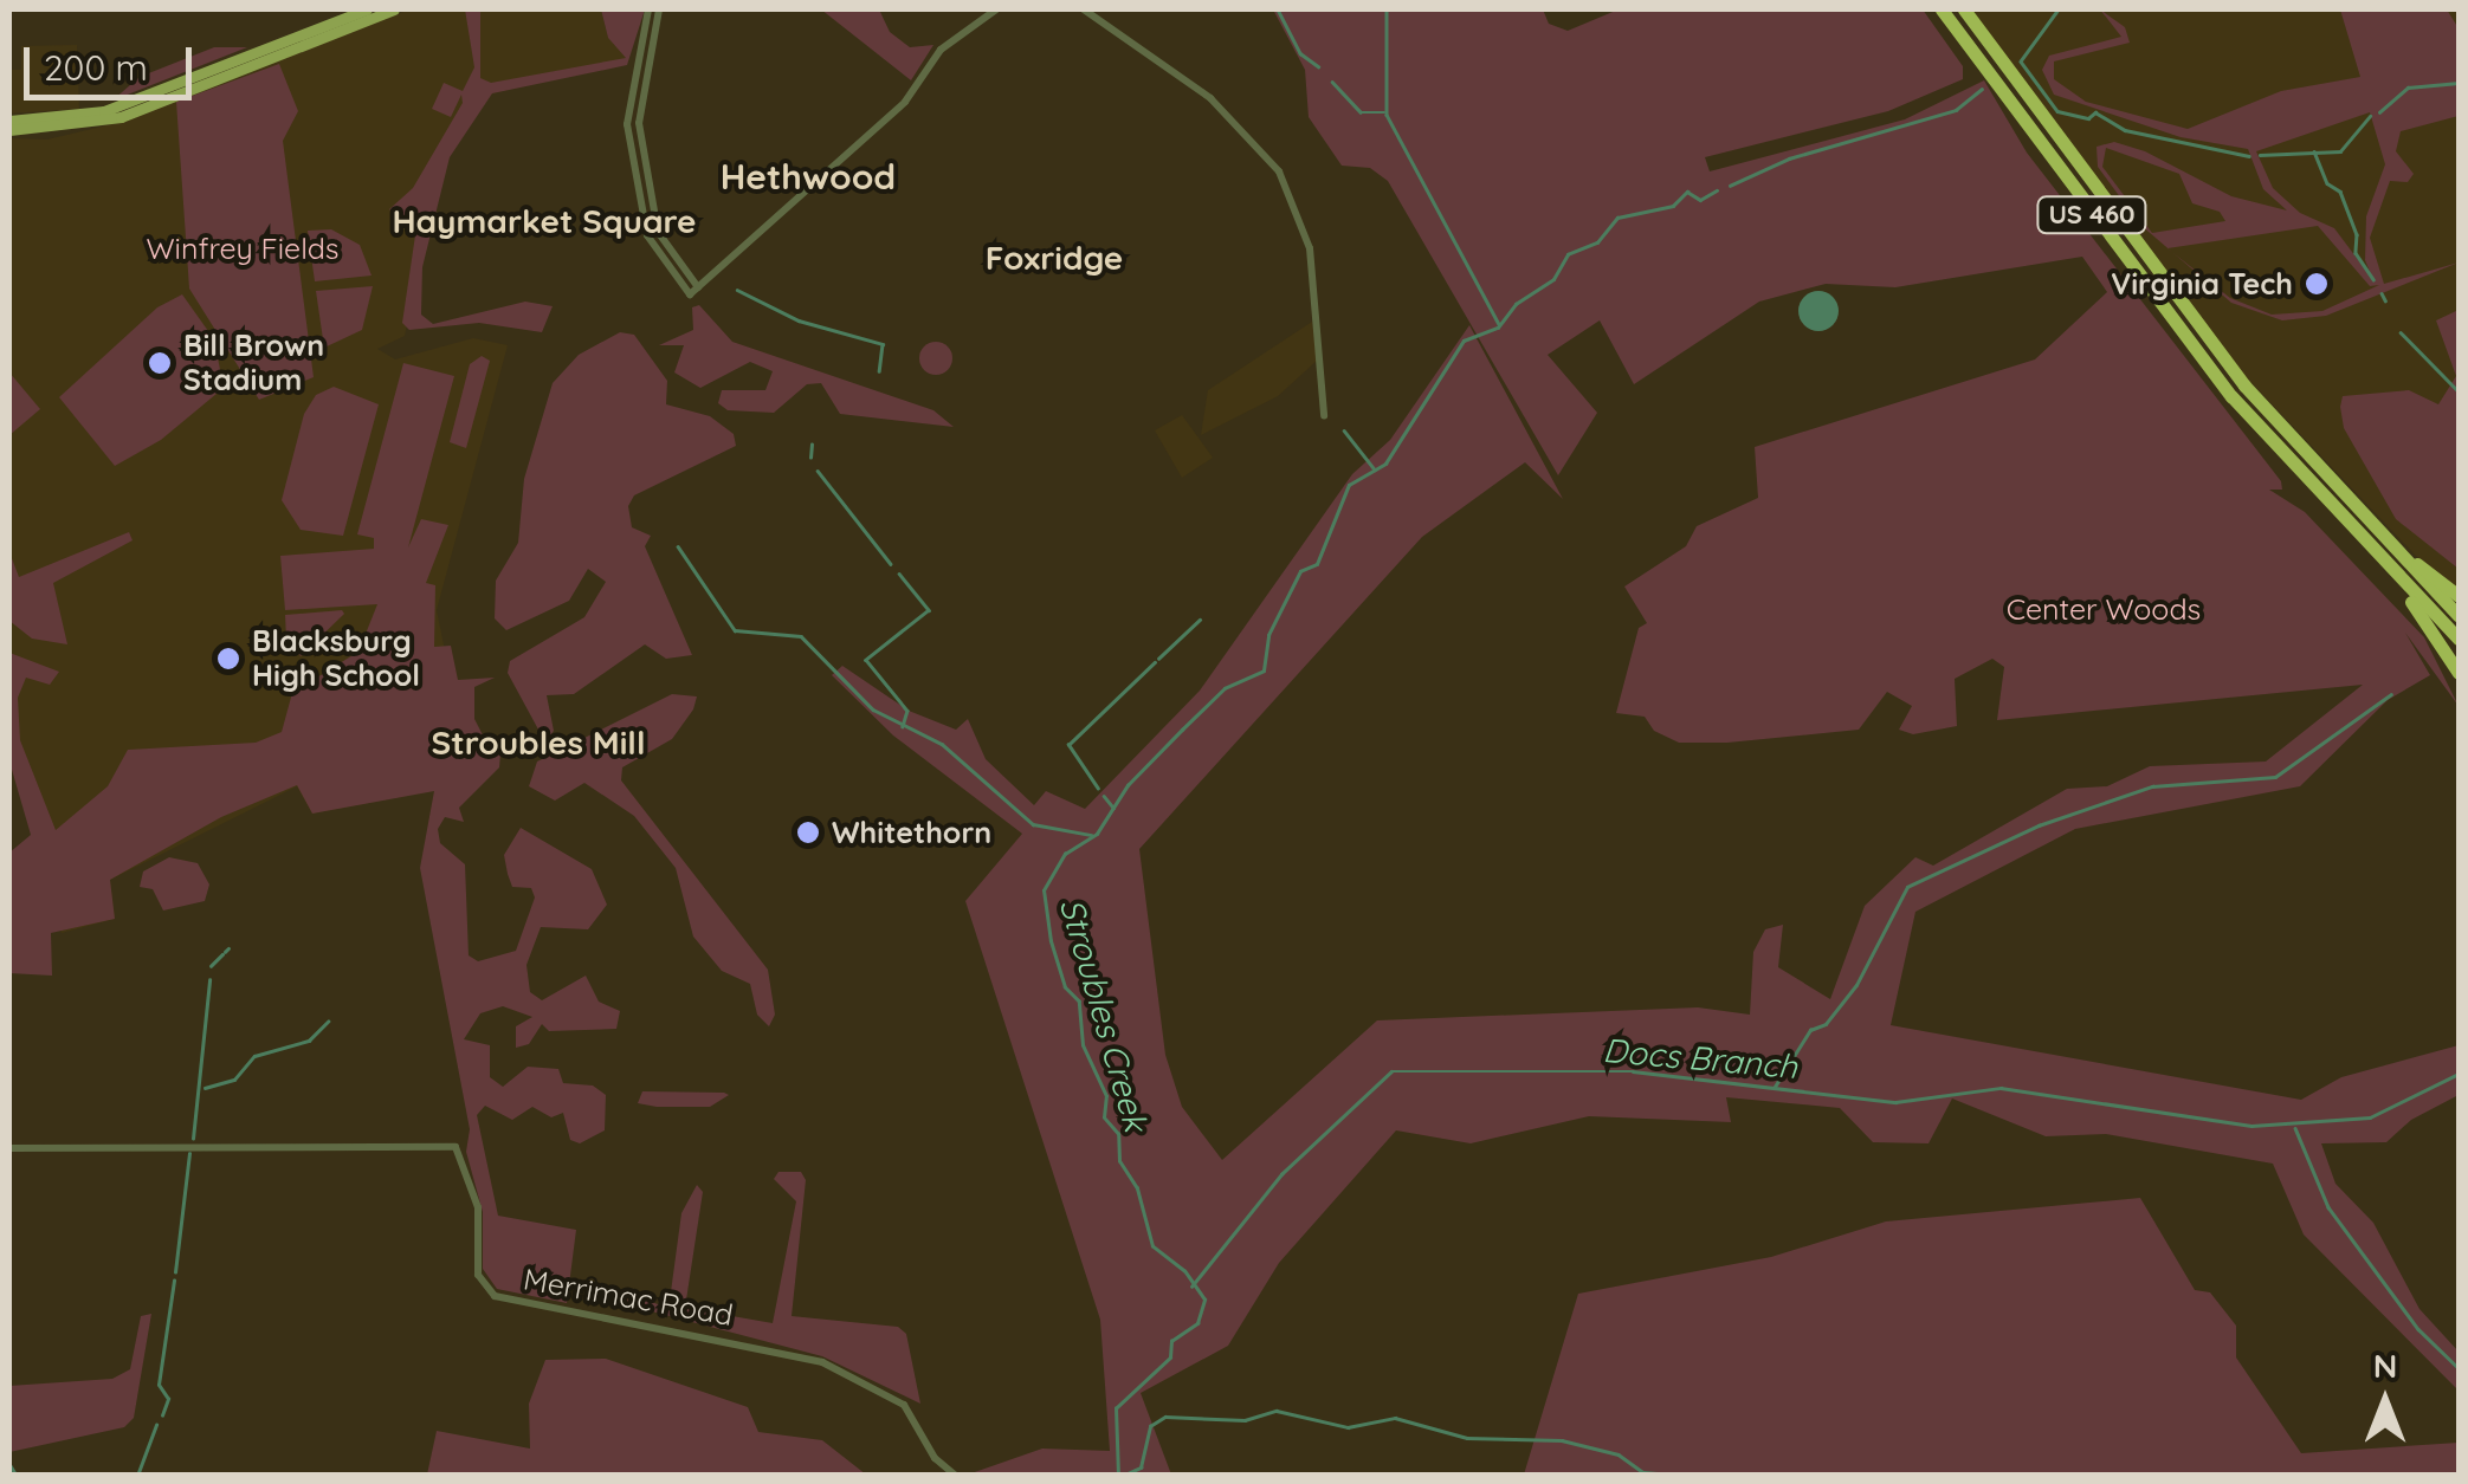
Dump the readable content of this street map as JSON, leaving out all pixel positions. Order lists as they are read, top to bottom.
{
  "streets": {
    "highway": ["US 460"],
    "street": ["Merrimac Road"]
  },
  "districts": [
    "Hethwood",
    "Haymarket Square",
    "Foxridge",
    "Stroubles Mill"
  ],
  "water": ["Stroubles Creek", "Docs Branch"],
  "parks": ["Winfrey Fields", "Center Woods"],
  "places": [
    "Virginia Tech",
    "Bill Brown Stadium",
    "Blacksburg High School",
    "Whitethorn"
  ],
  "scale_bar": "200 m",
  "north": "top"
}
